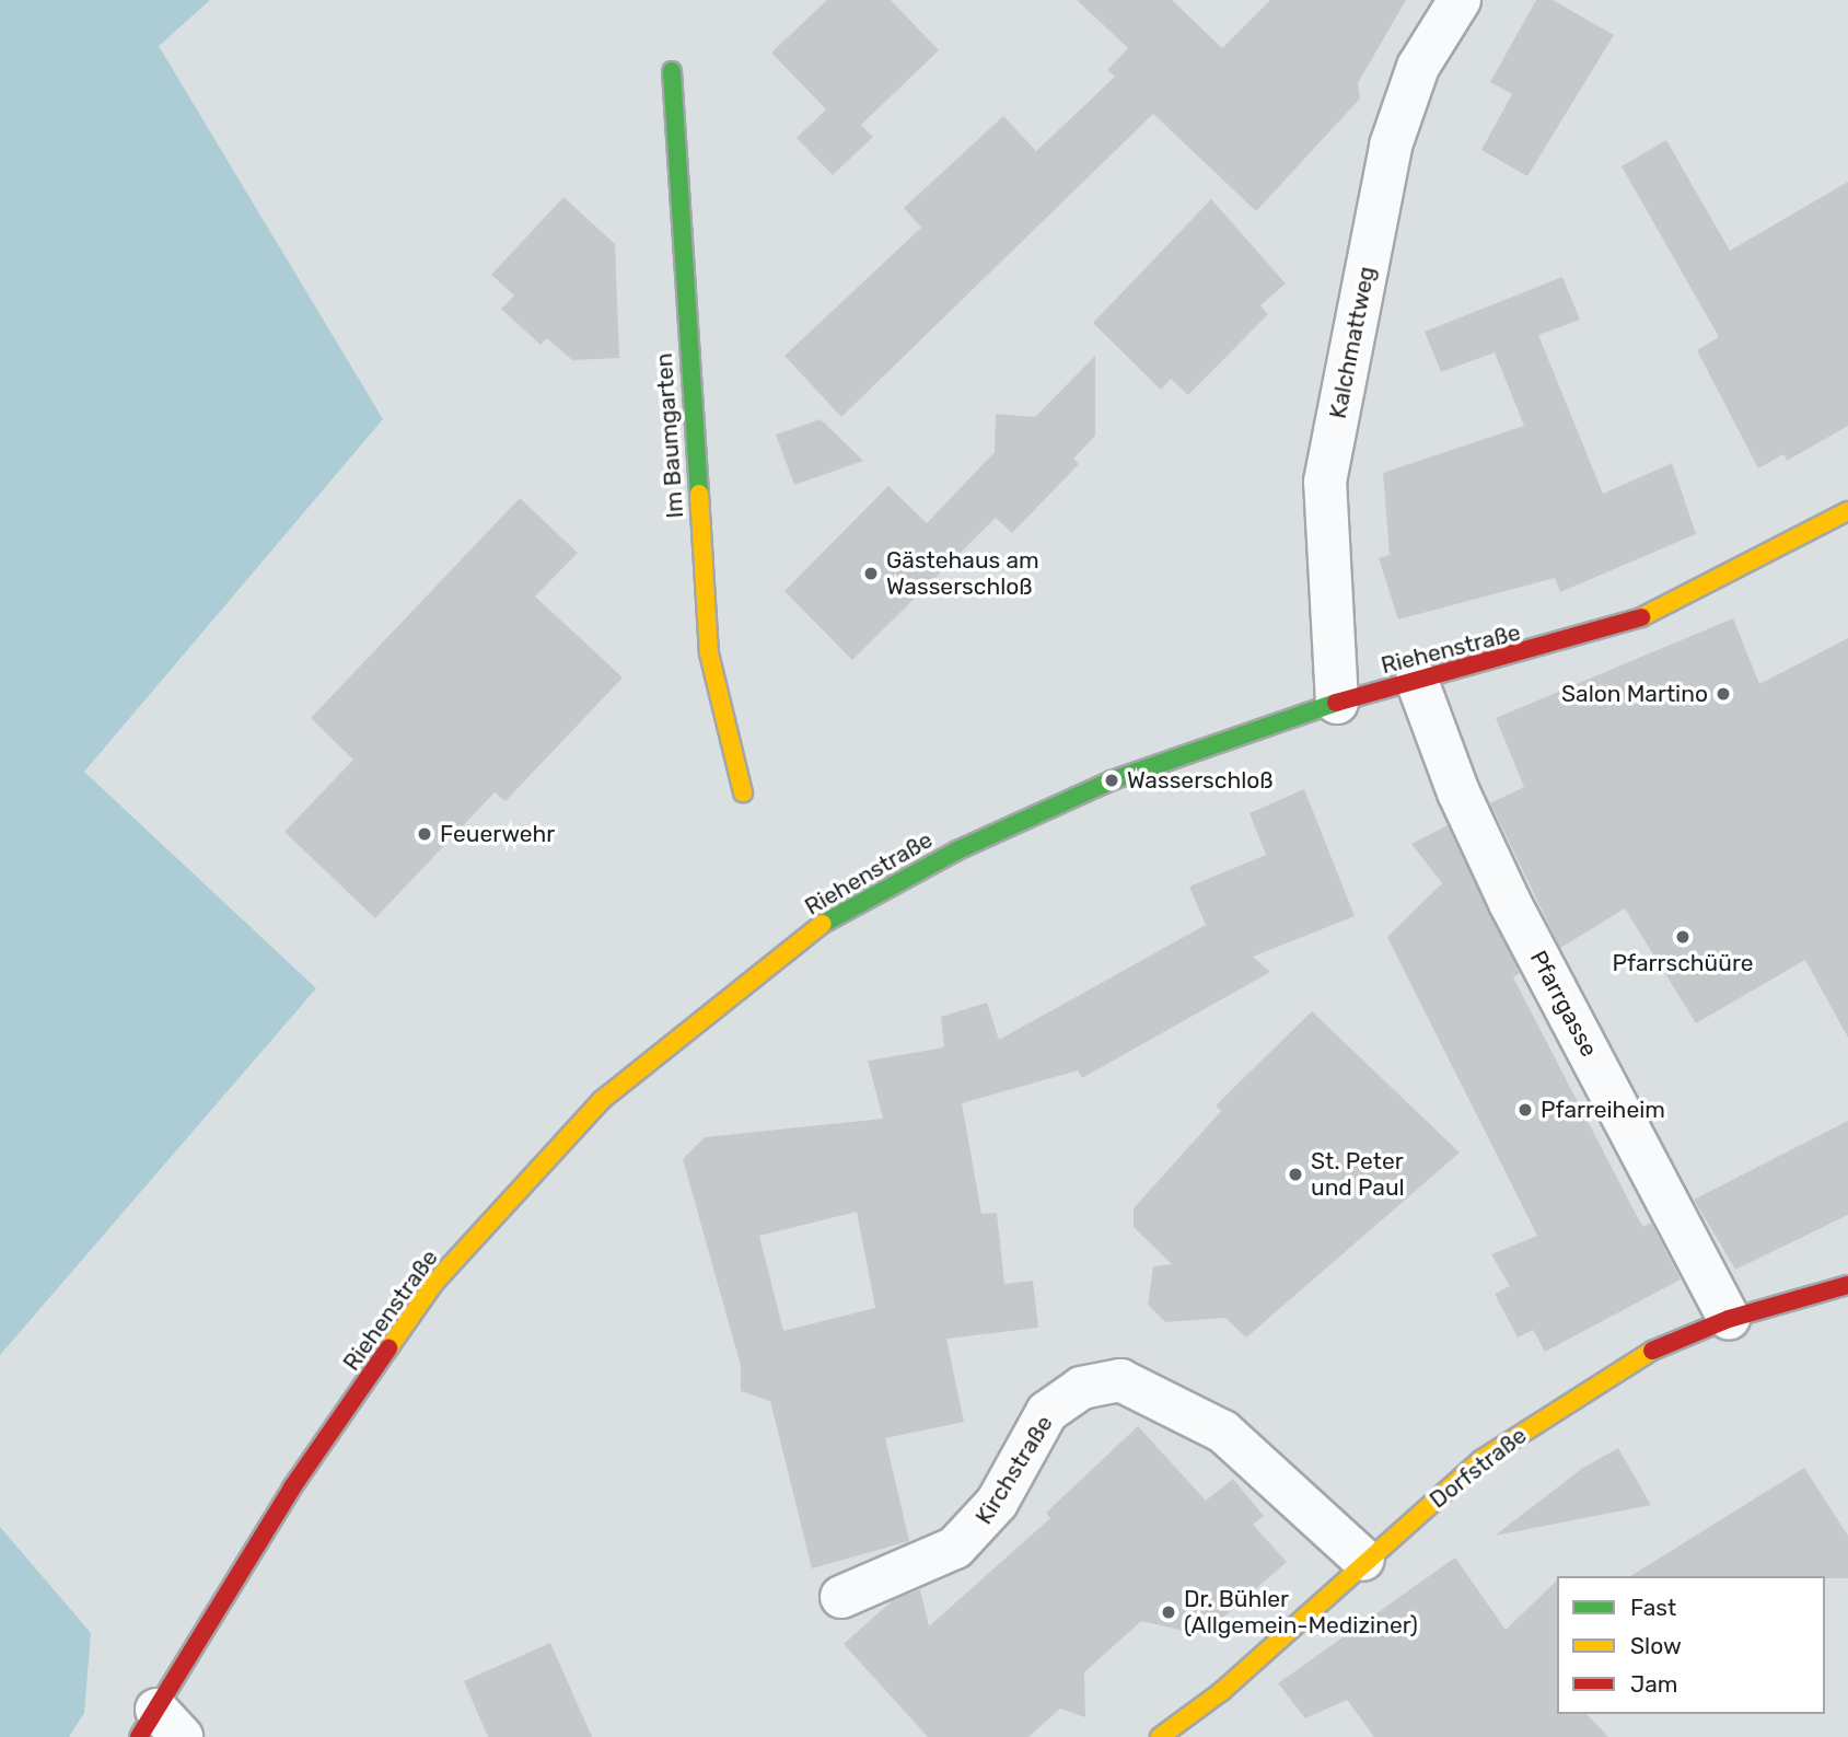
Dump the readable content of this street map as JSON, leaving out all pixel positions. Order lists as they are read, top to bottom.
{
  "streets": {
    "street": [
      "Kalchmattweg",
      "Im Baumgarten",
      "Riehenstraße",
      "Pfarrgasse",
      "Dorfstraße",
      "Kirchstraße"
    ]
  },
  "crossings": [
    ["Kalchmattweg", "Riehenstraße"],
    ["Riehenstraße", "Pfarrgasse"],
    ["Pfarrgasse", "Dorfstraße"],
    ["Dorfstraße", "Kirchstraße"]
  ],
  "places": [
    "Gästehaus am Wasserschloß",
    "Salon Martino",
    "Wasserschloß",
    "Feuerwehr",
    "Pfarrschüüre",
    "Pfarreiheim",
    "St. Peter und Paul",
    "Dr. Bühler (Allgemein-Mediziner)"
  ],
  "legend": ["Fast", "Slow", "Jam"]
}
